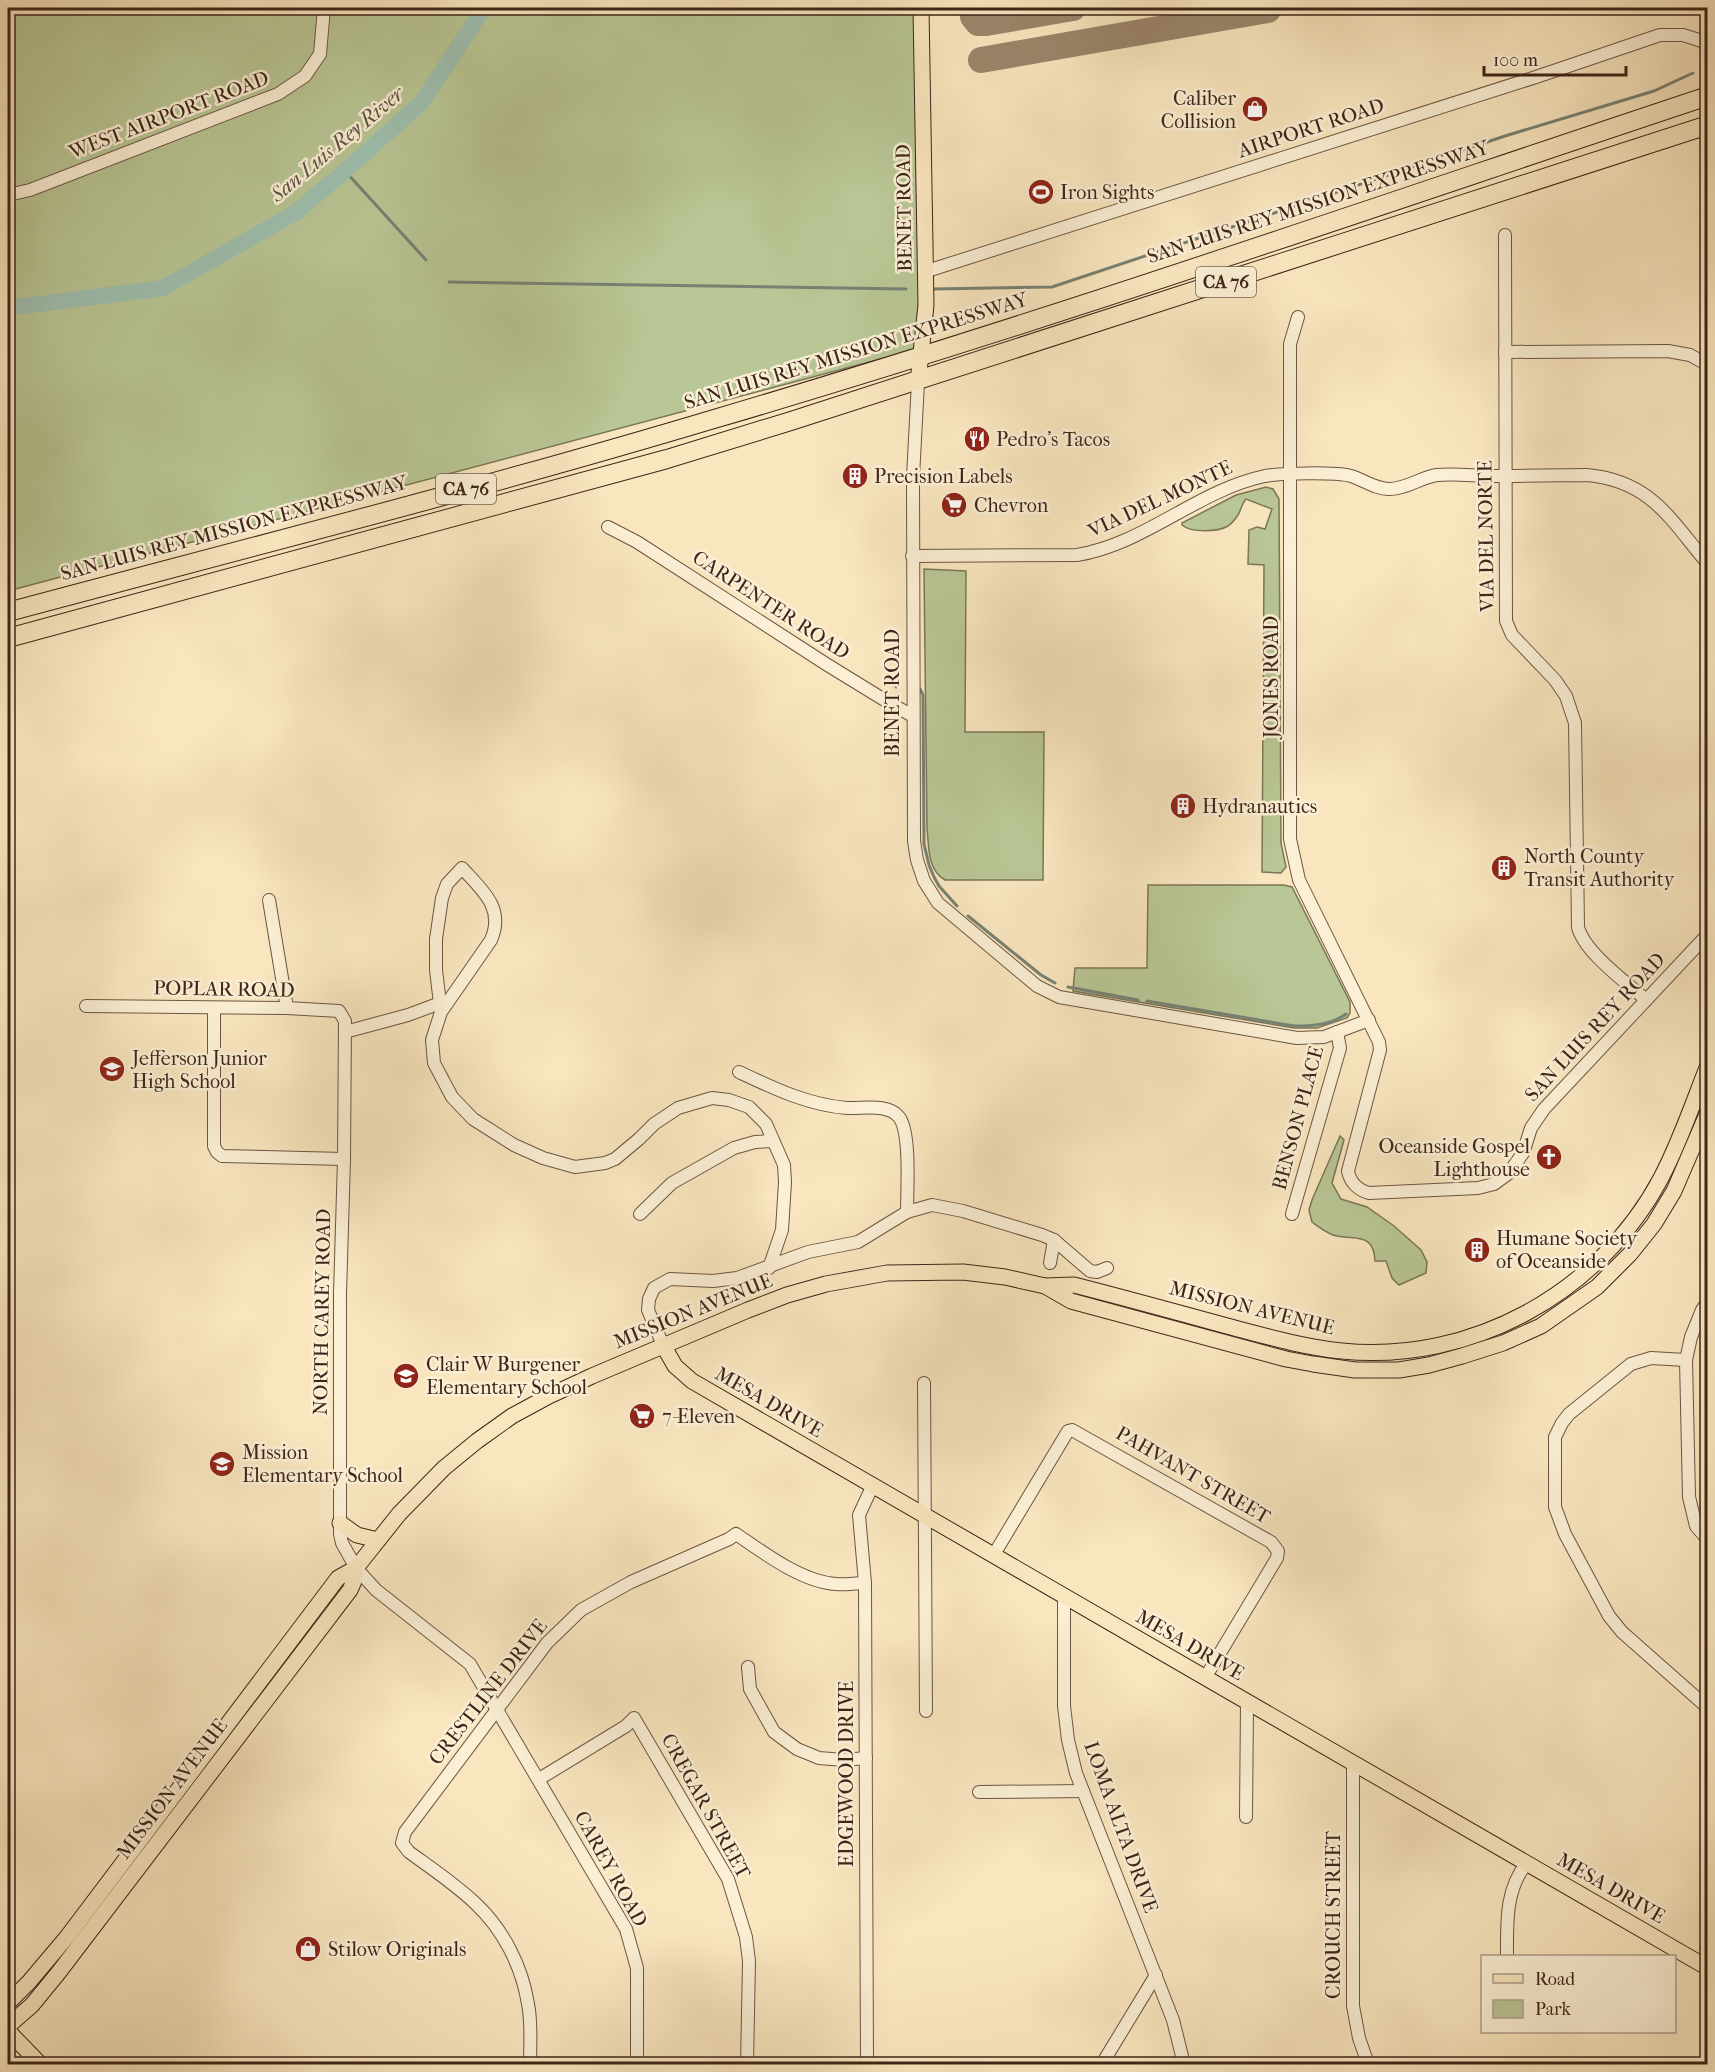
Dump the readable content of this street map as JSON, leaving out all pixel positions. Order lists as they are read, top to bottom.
{
  "streets": {
    "highway": ["SAN LUIS REY MISSION EXPRESSWAY", "CA 76"],
    "main road": ["BENET ROAD", "MISSION AVENUE", "MESA DRIVE"],
    "street": [
      "WEST AIRPORT ROAD",
      "AIRPORT ROAD",
      "VIA DEL MONTE",
      "VIA DEL NORTE",
      "CARPENTER ROAD",
      "JONES ROAD",
      "POPLAR ROAD",
      "SAN LUIS REY ROAD",
      "BENSON PLACE",
      "NORTH CAREY ROAD",
      "PAHVANT STREET",
      "CRESTLINE DRIVE",
      "EDGEWOOD DRIVE",
      "CREGAR STREET",
      "LOMA ALTA DRIVE",
      "CAREY ROAD",
      "CROUCH STREET"
    ]
  },
  "crossings": [
    ["AIRPORT ROAD", "BENET ROAD"],
    ["SAN LUIS REY MISSION EXPRESSWAY", "BENET ROAD"],
    ["BENET ROAD", "CA 76"],
    ["BENET ROAD", "VIA DEL MONTE"],
    ["BENET ROAD", "CARPENTER ROAD"],
    ["BENET ROAD", "JONES ROAD"],
    ["BENET ROAD", "SAN LUIS REY ROAD"],
    ["BENET ROAD", "BENSON PLACE"],
    ["VIA DEL MONTE", "VIA DEL NORTE"],
    ["VIA DEL MONTE", "JONES ROAD"],
    ["VIA DEL NORTE", "SAN LUIS REY ROAD"],
    ["JONES ROAD", "SAN LUIS REY ROAD"],
    ["POPLAR ROAD", "NORTH CAREY ROAD"],
    ["MISSION AVENUE", "NORTH CAREY ROAD"],
    ["MISSION AVENUE", "MESA DRIVE"],
    ["NORTH CAREY ROAD", "CRESTLINE DRIVE"],
    ["NORTH CAREY ROAD", "CAREY ROAD"],
    ["MESA DRIVE", "PAHVANT STREET"],
    ["MESA DRIVE", "EDGEWOOD DRIVE"],
    ["MESA DRIVE", "LOMA ALTA DRIVE"],
    ["MESA DRIVE", "CROUCH STREET"],
    ["CRESTLINE DRIVE", "EDGEWOOD DRIVE"],
    ["CRESTLINE DRIVE", "CAREY ROAD"],
    ["CREGAR STREET", "CAREY ROAD"]
  ],
  "water": ["San Luis Rey River"],
  "places": {
    "shop": ["Caliber Collision", "Stilow Originals"],
    "sports": ["Iron Sights"],
    "restaurant": ["Pedro's Tacos"],
    "building": [
      "Precision Labels",
      "Hydranautics",
      "North County Transit Authority",
      "Humane Society of Oceanside"
    ],
    "supermarket": ["Chevron", "7-Eleven"],
    "school or university": ["Jefferson Junior High School", "Clair W Burgener Elementary School", "Mission Elementary School"],
    "church": ["Oceanside Gospel Lighthouse"]
  },
  "legend": ["Road", "Park"],
  "scale_bar": "100 m"
}
